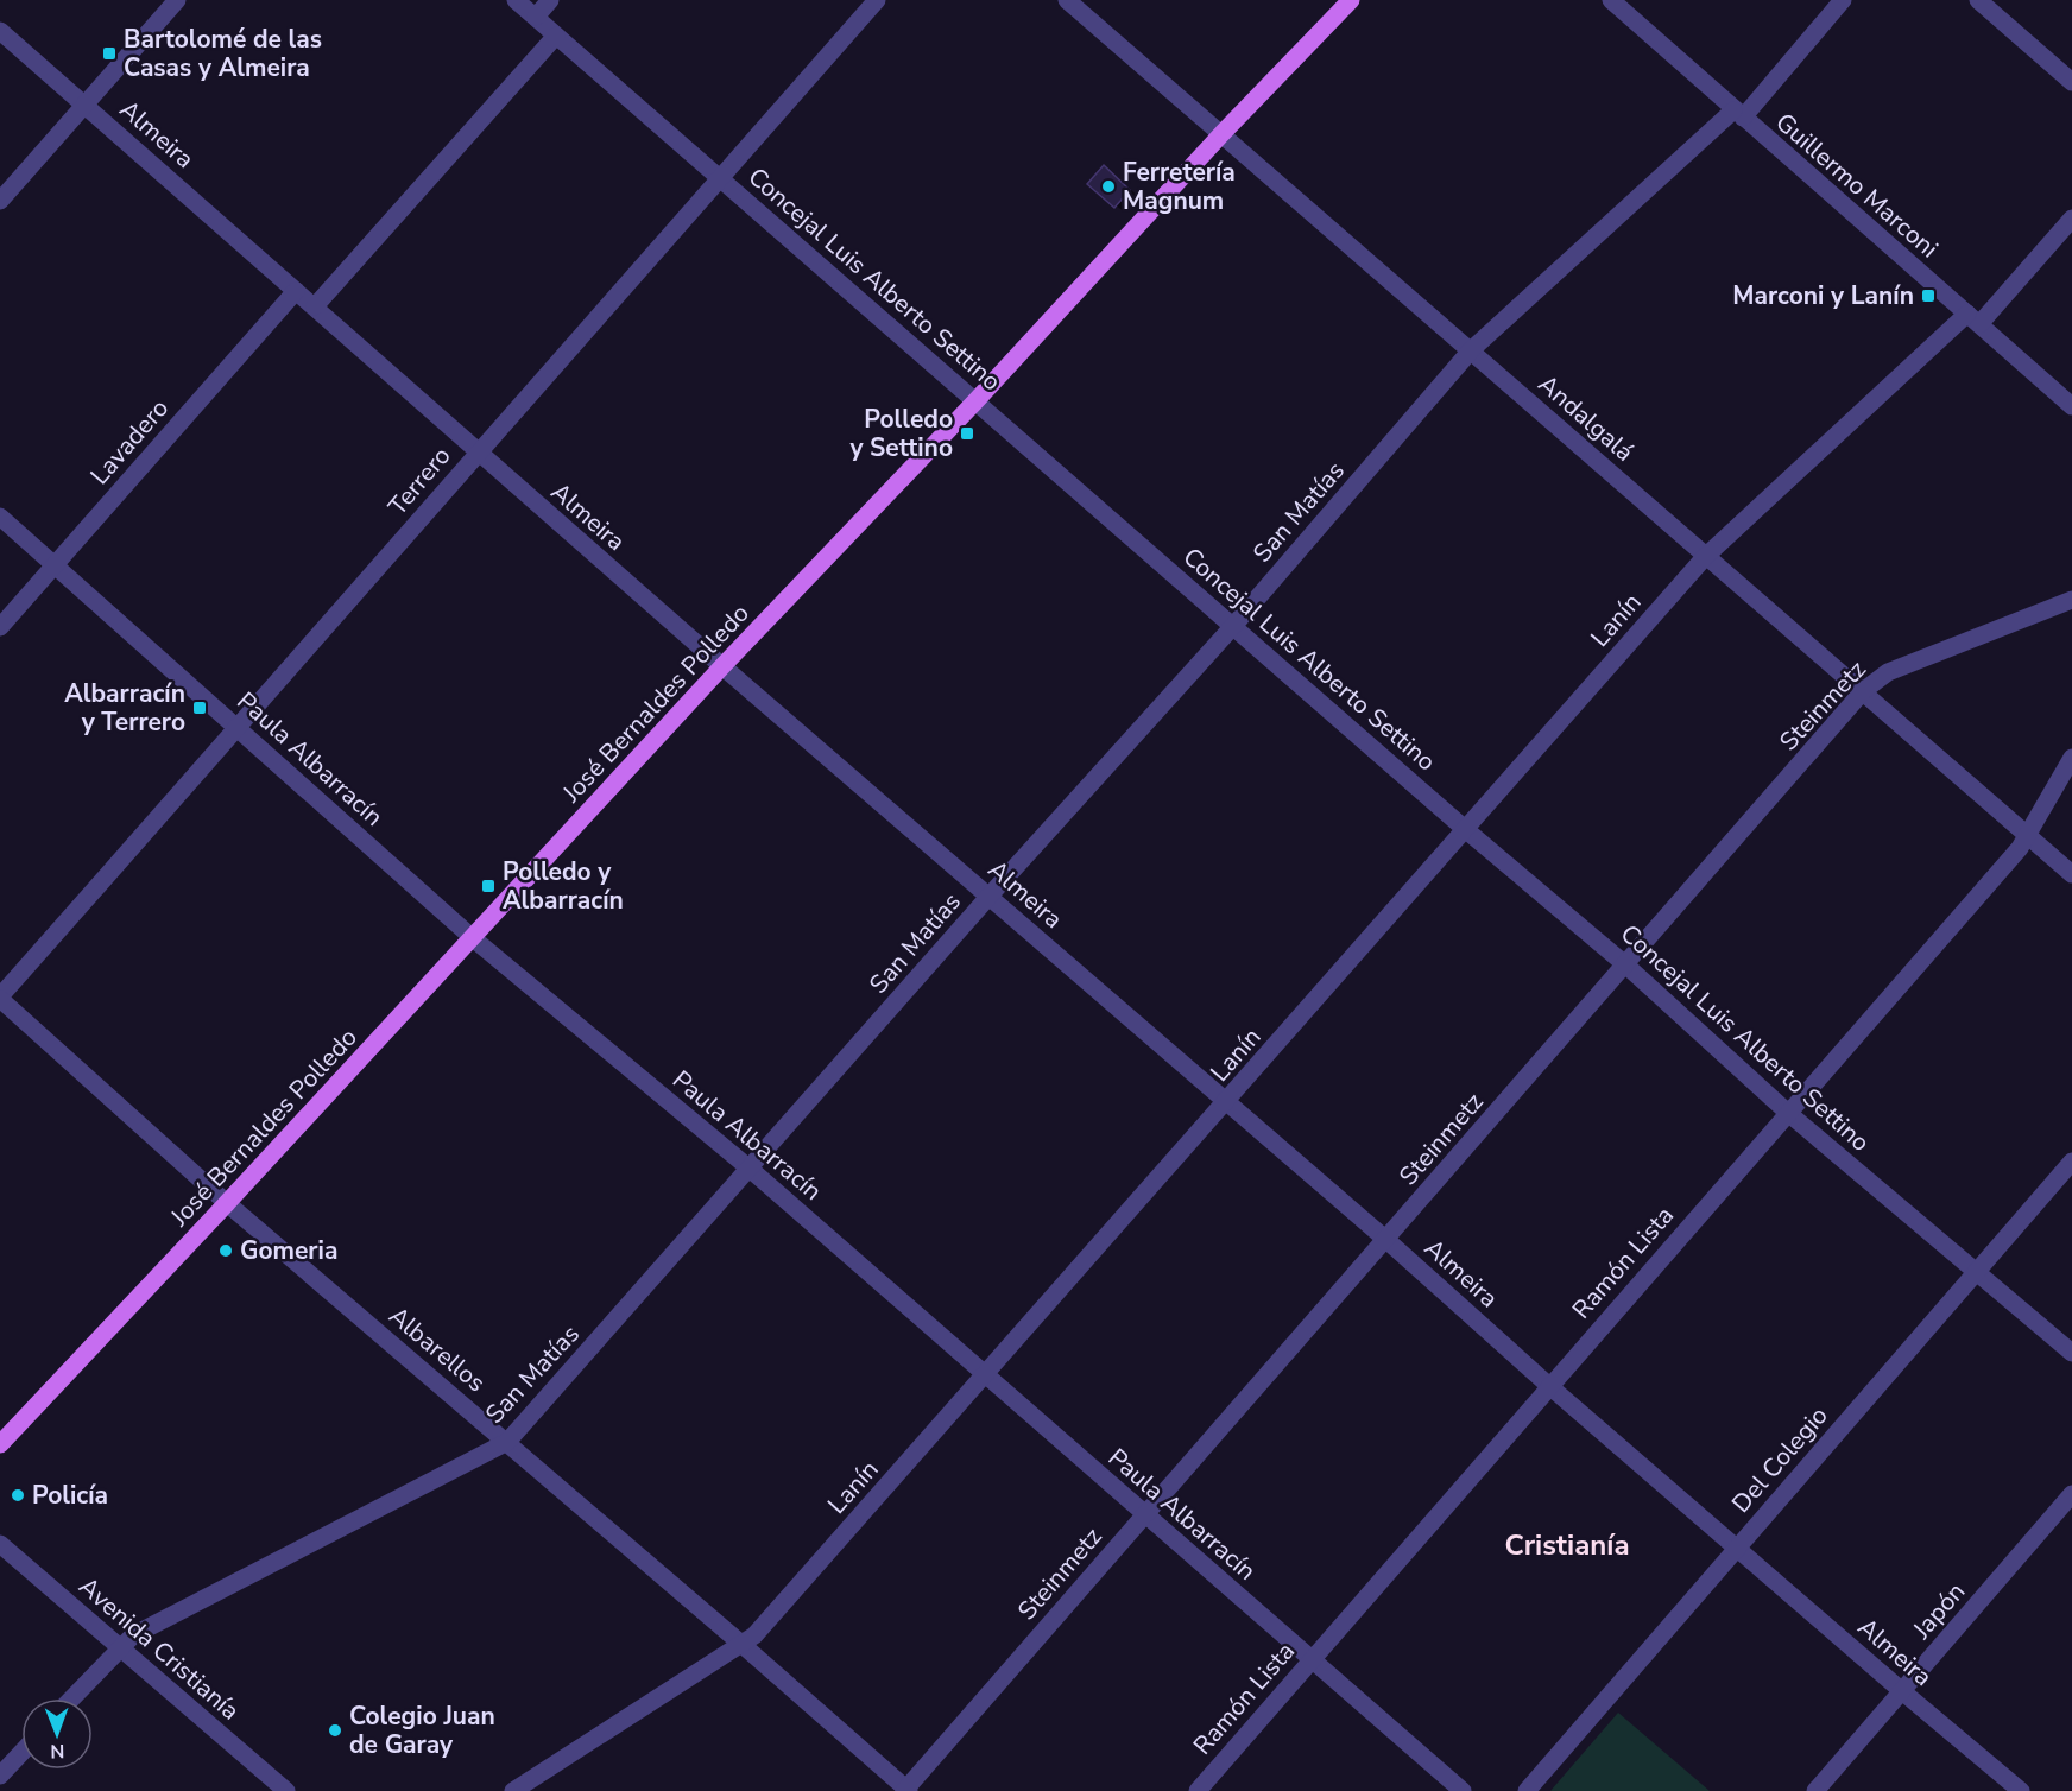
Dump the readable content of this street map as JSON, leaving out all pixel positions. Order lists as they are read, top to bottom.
{
  "streets": {
    "main road": ["José Bernaldes Polledo"],
    "street": [
      "Almeira",
      "Guillermo Marconi",
      "Concejal Luis Alberto Settino",
      "Andalgalá",
      "Lavadero",
      "Terrero",
      "San Matías",
      "Lanín",
      "Steinmetz",
      "Paula Albarracín",
      "Ramón Lista",
      "Albarellos",
      "Del Colegio",
      "Japón",
      "Avenida Cristianía"
    ]
  },
  "crossings": [
    ["Almeira", "Lavadero"],
    ["Almeira", "Terrero"],
    ["Almeira", "San Matías"],
    ["Almeira", "Lanín"],
    ["Almeira", "José Bernaldes Polledo"],
    ["Almeira", "Steinmetz"],
    ["Almeira", "Ramón Lista"],
    ["Almeira", "Del Colegio"],
    ["Almeira", "Japón"],
    ["Guillermo Marconi", "San Matías"],
    ["Guillermo Marconi", "Lanín"],
    ["Concejal Luis Alberto Settino", "Terrero"],
    ["Concejal Luis Alberto Settino", "San Matías"],
    ["Concejal Luis Alberto Settino", "Lanín"],
    ["Concejal Luis Alberto Settino", "José Bernaldes Polledo"],
    ["Concejal Luis Alberto Settino", "Steinmetz"],
    ["Concejal Luis Alberto Settino", "Ramón Lista"],
    ["Concejal Luis Alberto Settino", "Del Colegio"],
    ["Andalgalá", "San Matías"],
    ["Andalgalá", "Lanín"],
    ["Andalgalá", "José Bernaldes Polledo"],
    ["Andalgalá", "Steinmetz"],
    ["Andalgalá", "Ramón Lista"],
    ["Lavadero", "Paula Albarracín"],
    ["Terrero", "Paula Albarracín"],
    ["Terrero", "Albarellos"],
    ["San Matías", "Paula Albarracín"],
    ["San Matías", "Albarellos"],
    ["San Matías", "Avenida Cristianía"],
    ["Lanín", "Paula Albarracín"],
    ["Lanín", "Albarellos"],
    ["José Bernaldes Polledo", "Paula Albarracín"],
    ["José Bernaldes Polledo", "Albarellos"],
    ["Steinmetz", "Paula Albarracín"],
    ["Steinmetz", "Albarellos"],
    ["Paula Albarracín", "Ramón Lista"]
  ],
  "districts": ["Cristianía"],
  "places": {
    "transit": [
      "Bartolomé de las Casas y Almeira",
      "Marconi y Lanín",
      "Polledo y Settino",
      "Albarracín y Terrero",
      "Polledo y Albarracín"
    ],
    "other": [
      "Ferretería Magnum",
      "Gomeria",
      "Policía",
      "Colegio Juan de Garay"
    ]
  },
  "north": "bottom"
}
